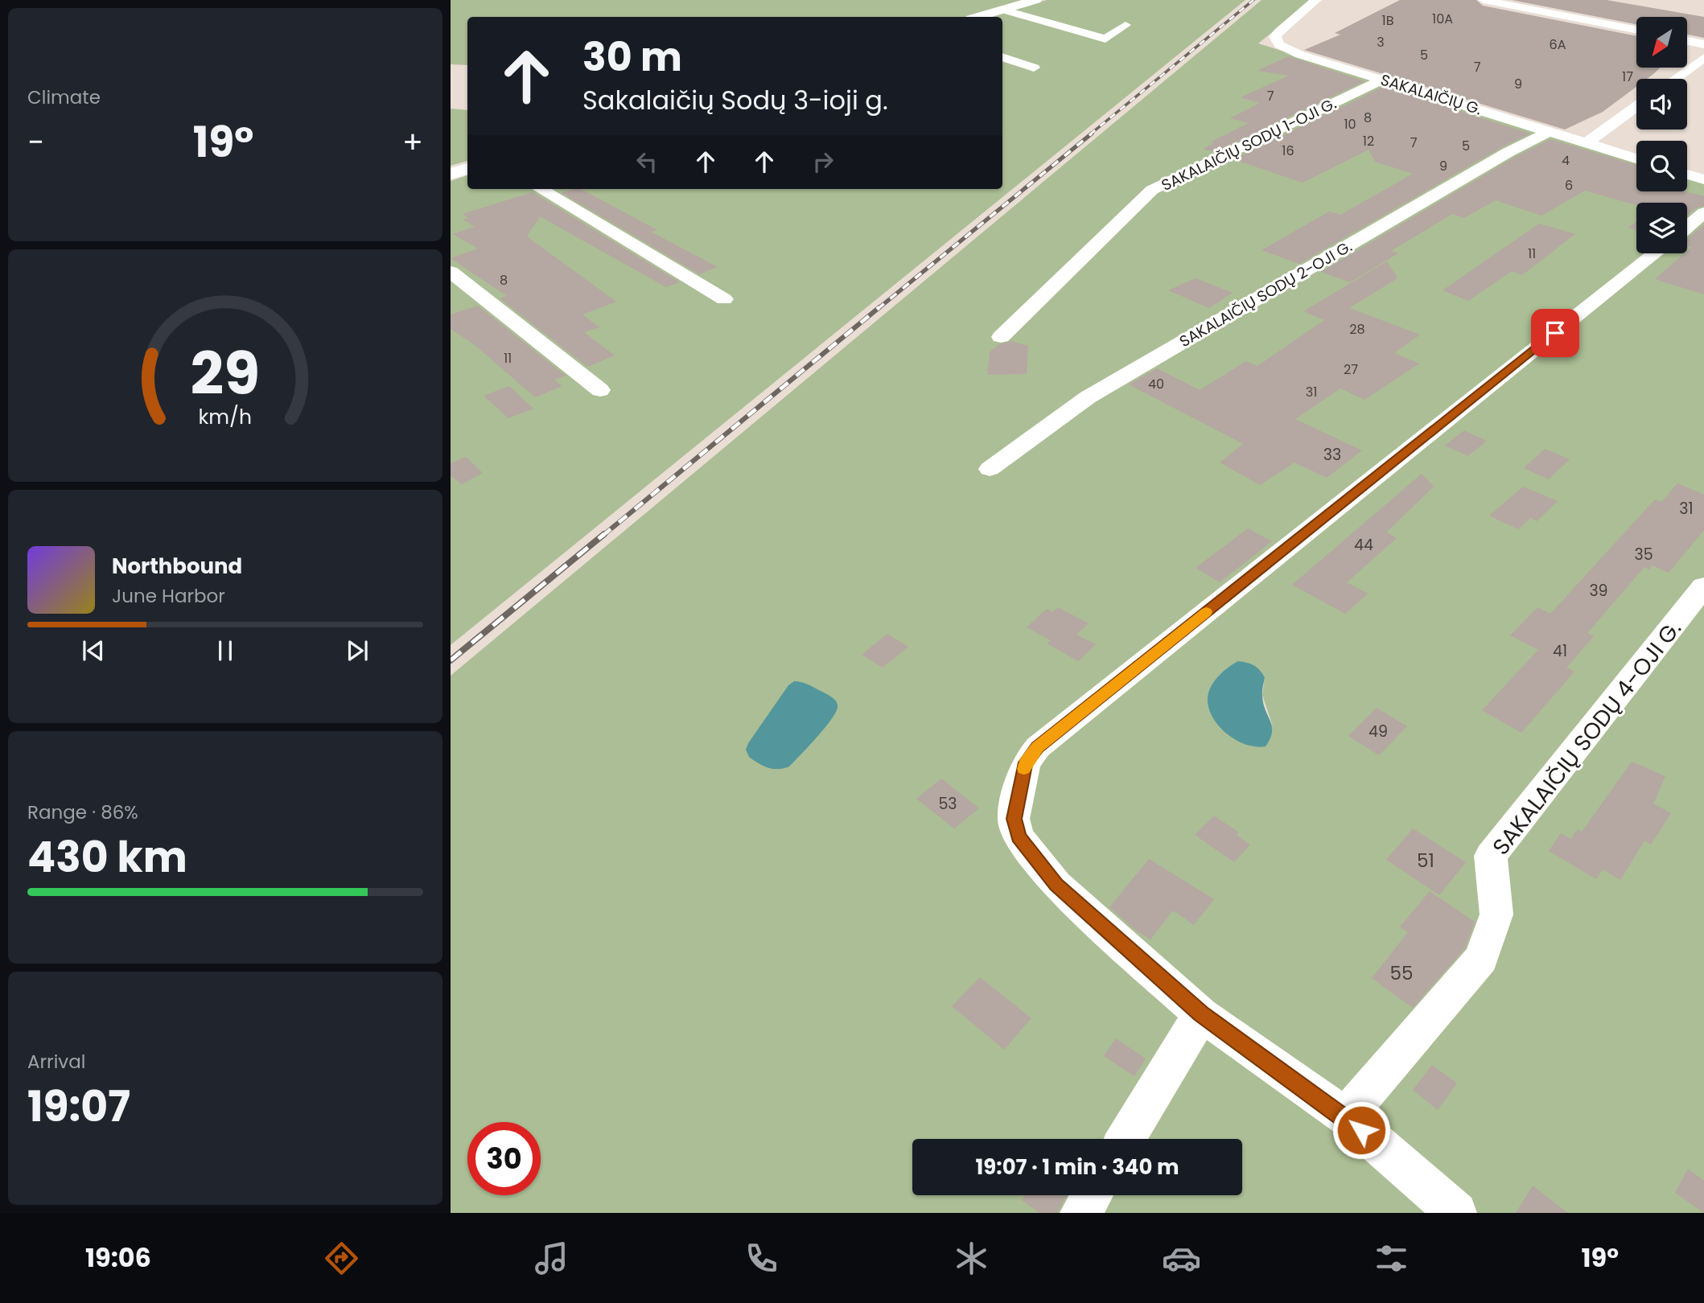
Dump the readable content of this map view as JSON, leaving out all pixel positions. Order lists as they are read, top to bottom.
{
  "streets": {
    "street": [
      "SAKALAIČIŲ G.",
      "SAKALAIČIŲ SODŲ 1-OJI G.",
      "SAKALAIČIŲ SODŲ 2-OJI G.",
      "SAKALAIČIŲ SODŲ 4-OJI G."
    ]
  },
  "crossings": [
    ["SAKALAIČIŲ G.", "SAKALAIČIŲ SODŲ 1-OJI G."],
    ["SAKALAIČIŲ G.", "SAKALAIČIŲ SODŲ 2-OJI G."]
  ],
  "house_numbers": [
    "10A",
    "1B",
    "3",
    "6A",
    "5",
    "7",
    "17",
    "9",
    "7",
    "8",
    "10",
    "12",
    "7",
    "5",
    "16",
    "4",
    "9",
    "6",
    "11",
    "8",
    "28",
    "11",
    "27",
    "40",
    "31",
    "33",
    "31",
    "44",
    "35",
    "39",
    "41",
    "49",
    "53",
    "51",
    "55"
  ],
  "north": "bottom left",
  "page": {
    "tile": [
      "Climate",
      ["Range · 86%", "430 km"],
      ["Arrival", "19:07"]
    ],
    "turn": ["30 m", "Sakalaičių Sodų 3-ioji g."],
    "heat": ["−", "19°", "+"],
    "song": ["Northbound", "June Harbor"],
    "limit": "30",
    "trip": "19:07 · 1 min · 340 m",
    "tabs": ["19:06", "19°"],
    "gauge": ["29", "km/h"]
  }
}
